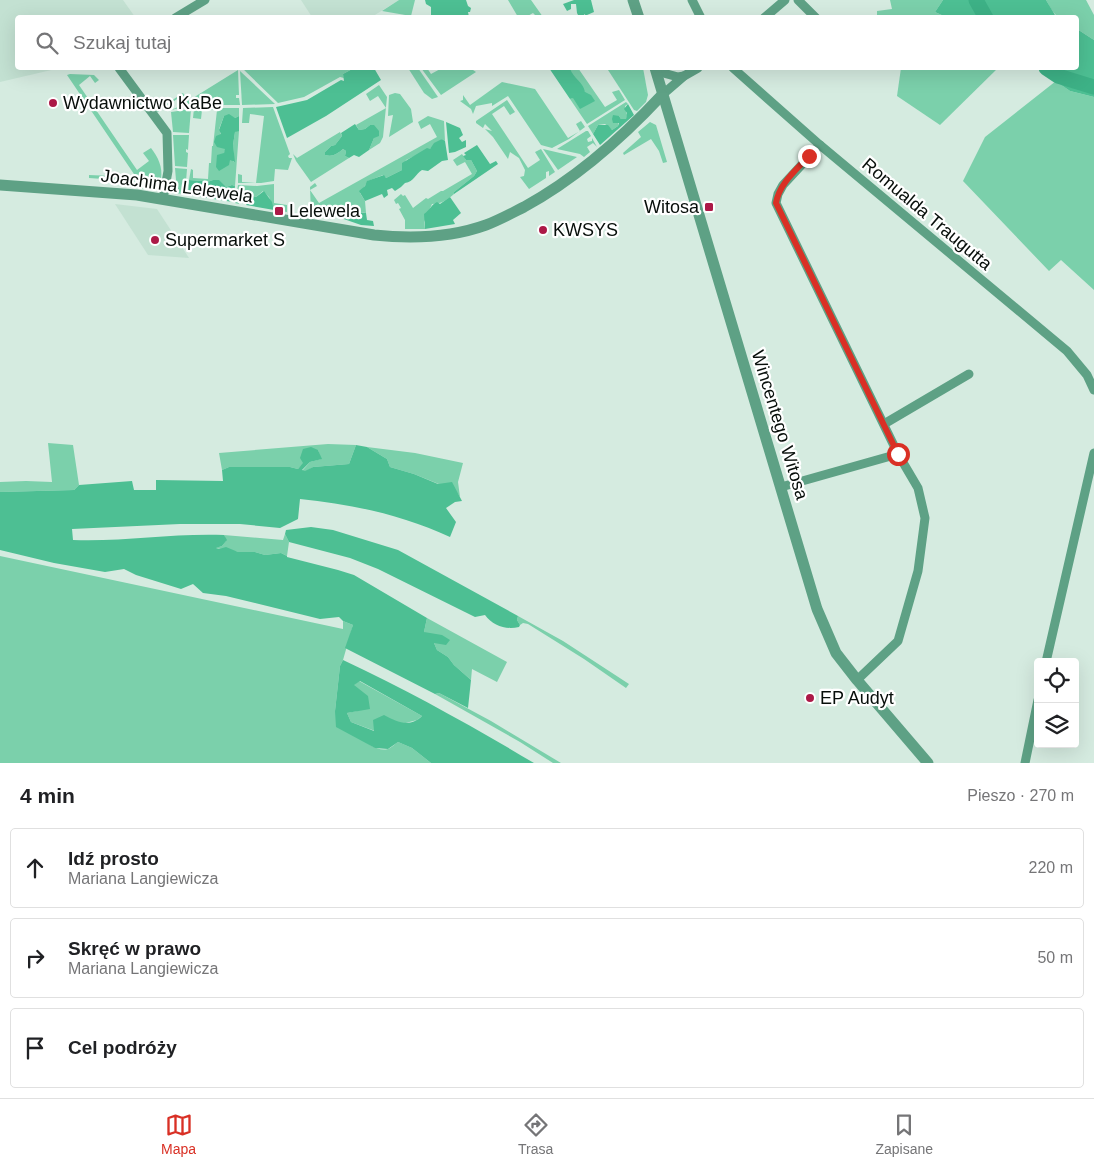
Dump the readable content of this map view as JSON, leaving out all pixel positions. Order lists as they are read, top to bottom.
{
  "streets": {
    "street": ["Joachima Lelewela", "Romualda Traugutta", "Wincentego Witosa"]
  },
  "crossings": [
    ["Joachima Lelewela", "Wincentego Witosa"]
  ],
  "places": {
    "other": [
      "Wydawnictwo KaBe",
      "KWSYS",
      "Supermarket S",
      "EP Audyt"
    ],
    "transit": ["Witosa", "Lelewela"]
  },
  "page": {
    "search": "Szukaj tutaj",
    "heading": ["4 min", "Pieszo · 270 m"],
    "list": [
      ["Idź prosto", "Mariana Langiewicza", "220 m"],
      ["Skręć w prawo", "Mariana Langiewicza", "50 m"],
      "Cel podróży"
    ],
    "nav": ["Mapa", "Trasa", "Zapisane"]
  }
}
